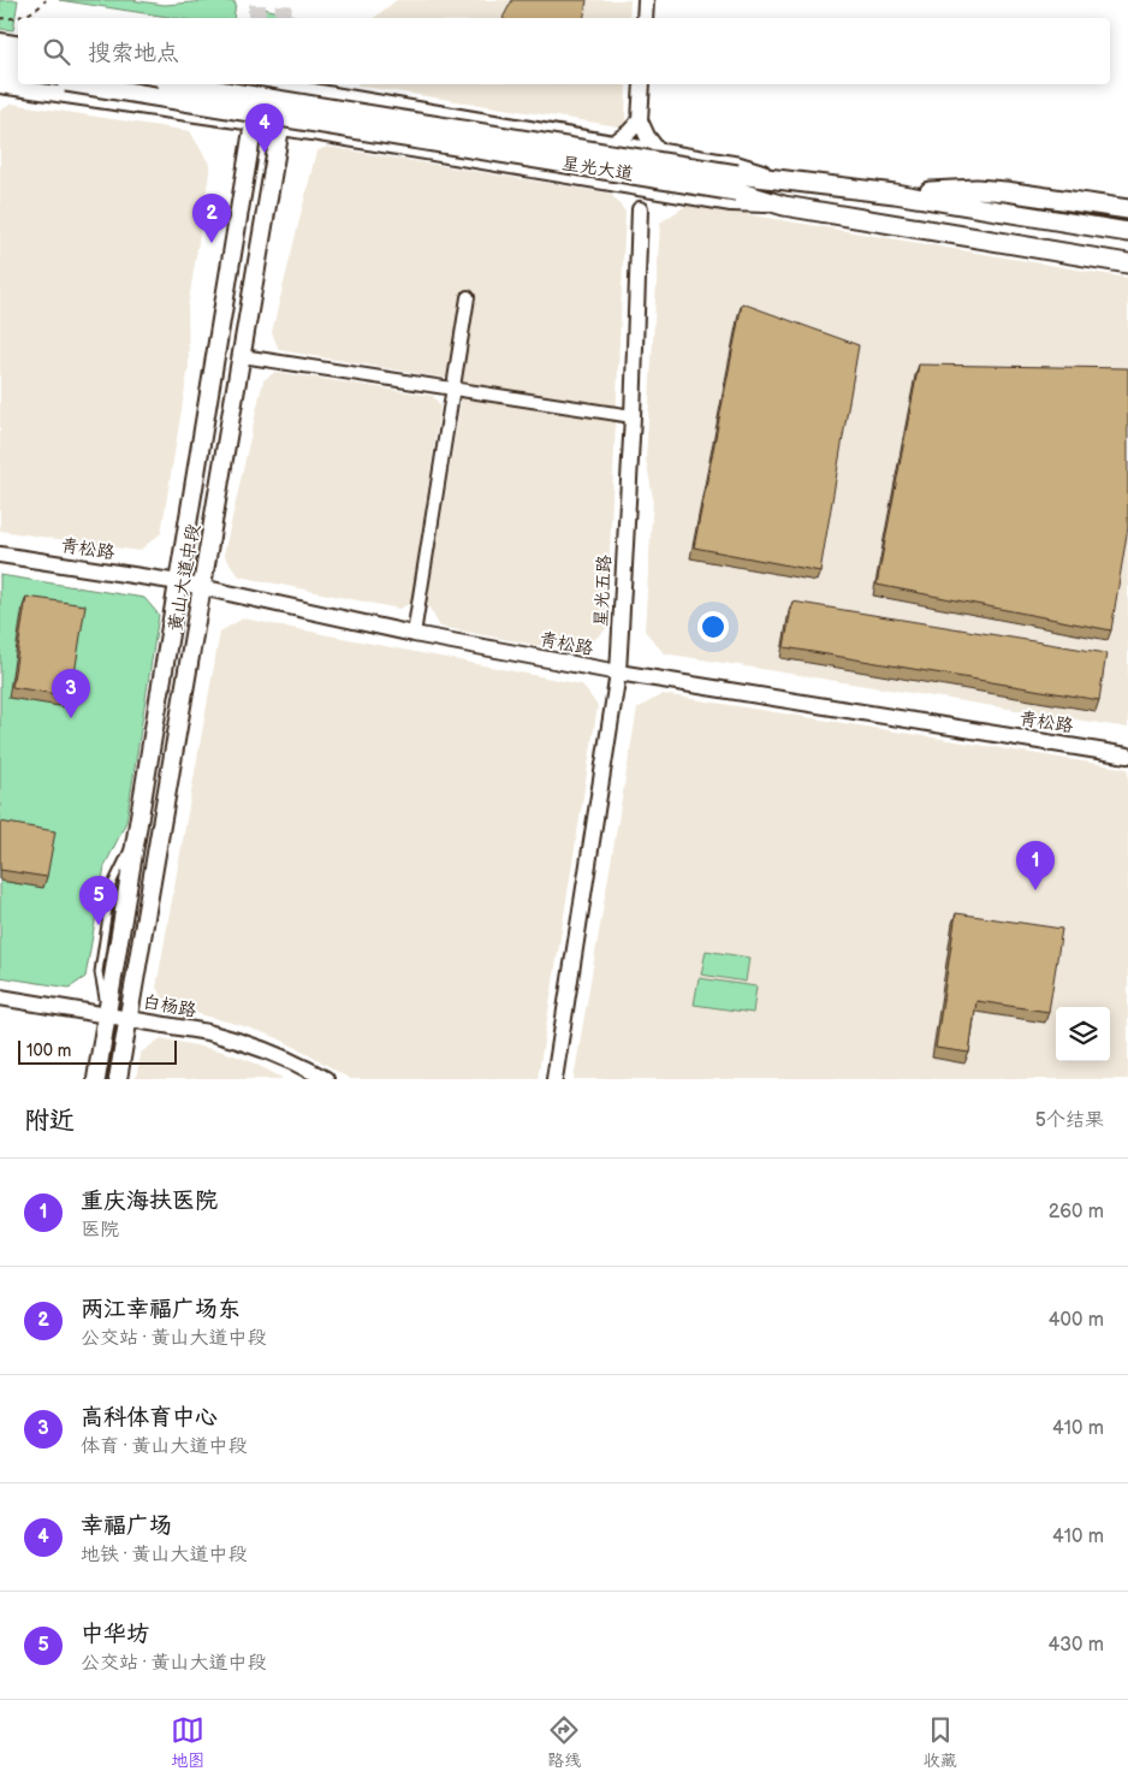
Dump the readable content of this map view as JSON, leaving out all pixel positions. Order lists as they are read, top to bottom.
{
  "streets": {
    "main road": ["星光大道", "黄山大道中段"],
    "street": ["青松路", "星光五路", "白杨路"]
  },
  "crossings": [
    ["青松路", "黄山大道中段"],
    ["青松路", "星光五路"],
    ["黄山大道中段", "白杨路"]
  ],
  "scale_bar": "100 m",
  "page": {
    "search": "搜索地点",
    "pins": [
      "4",
      "2",
      "3",
      "1",
      "5"
    ],
    "scale": "100 m",
    "heading": ["附近", "5个结果"],
    "list": [
      {
        "mark": "1",
        "name": "重庆海扶医院",
        "note": "医院",
        "value": "260 m"
      },
      {
        "mark": "2",
        "name": "两江幸福广场东",
        "note": "公交站 · 黄山大道中段",
        "value": "400 m"
      },
      {
        "mark": "3",
        "name": "高科体育中心",
        "note": "体育 · 黄山大道中段",
        "value": "410 m"
      },
      {
        "mark": "4",
        "name": "幸福广场",
        "note": "地铁 · 黄山大道中段",
        "value": "410 m"
      },
      {
        "mark": "5",
        "name": "中华坊",
        "note": "公交站 · 黄山大道中段",
        "value": "430 m"
      }
    ],
    "nav": ["地图", "路线", "收藏"]
  }
}
